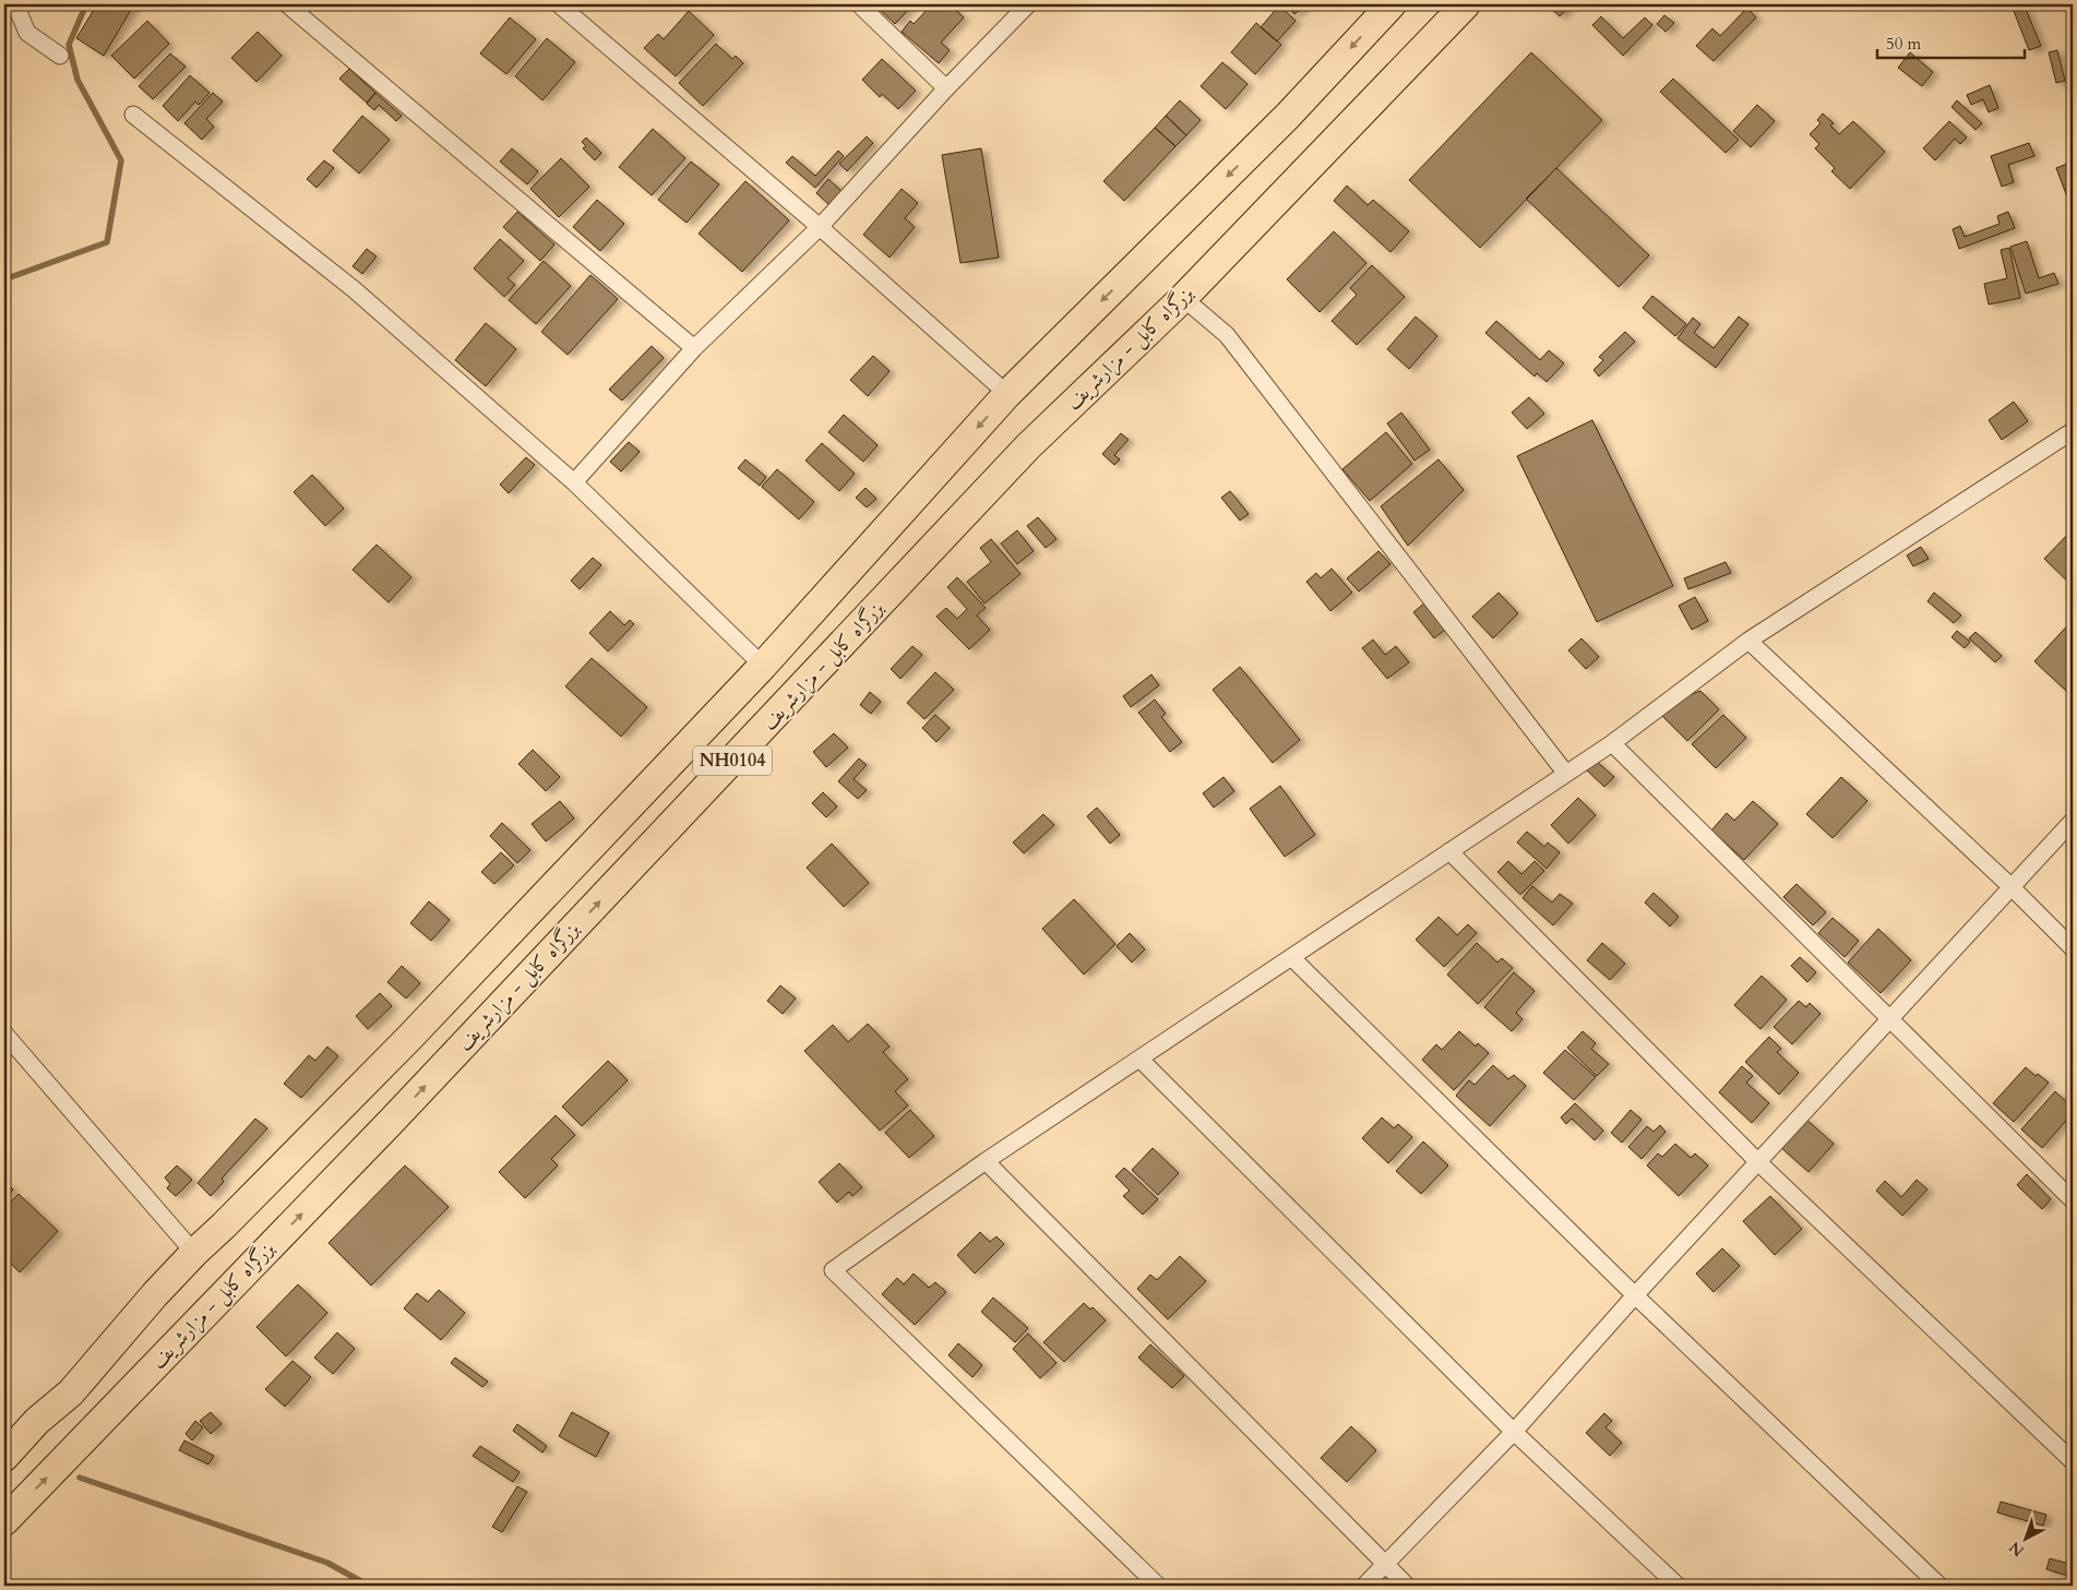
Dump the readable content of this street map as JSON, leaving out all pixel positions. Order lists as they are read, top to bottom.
{
  "streets": {
    "highway": ["بزرگراه کابل - مزارشریف", "NH0104"]
  },
  "scale_bar": "50 m",
  "north": "bottom left"
}
